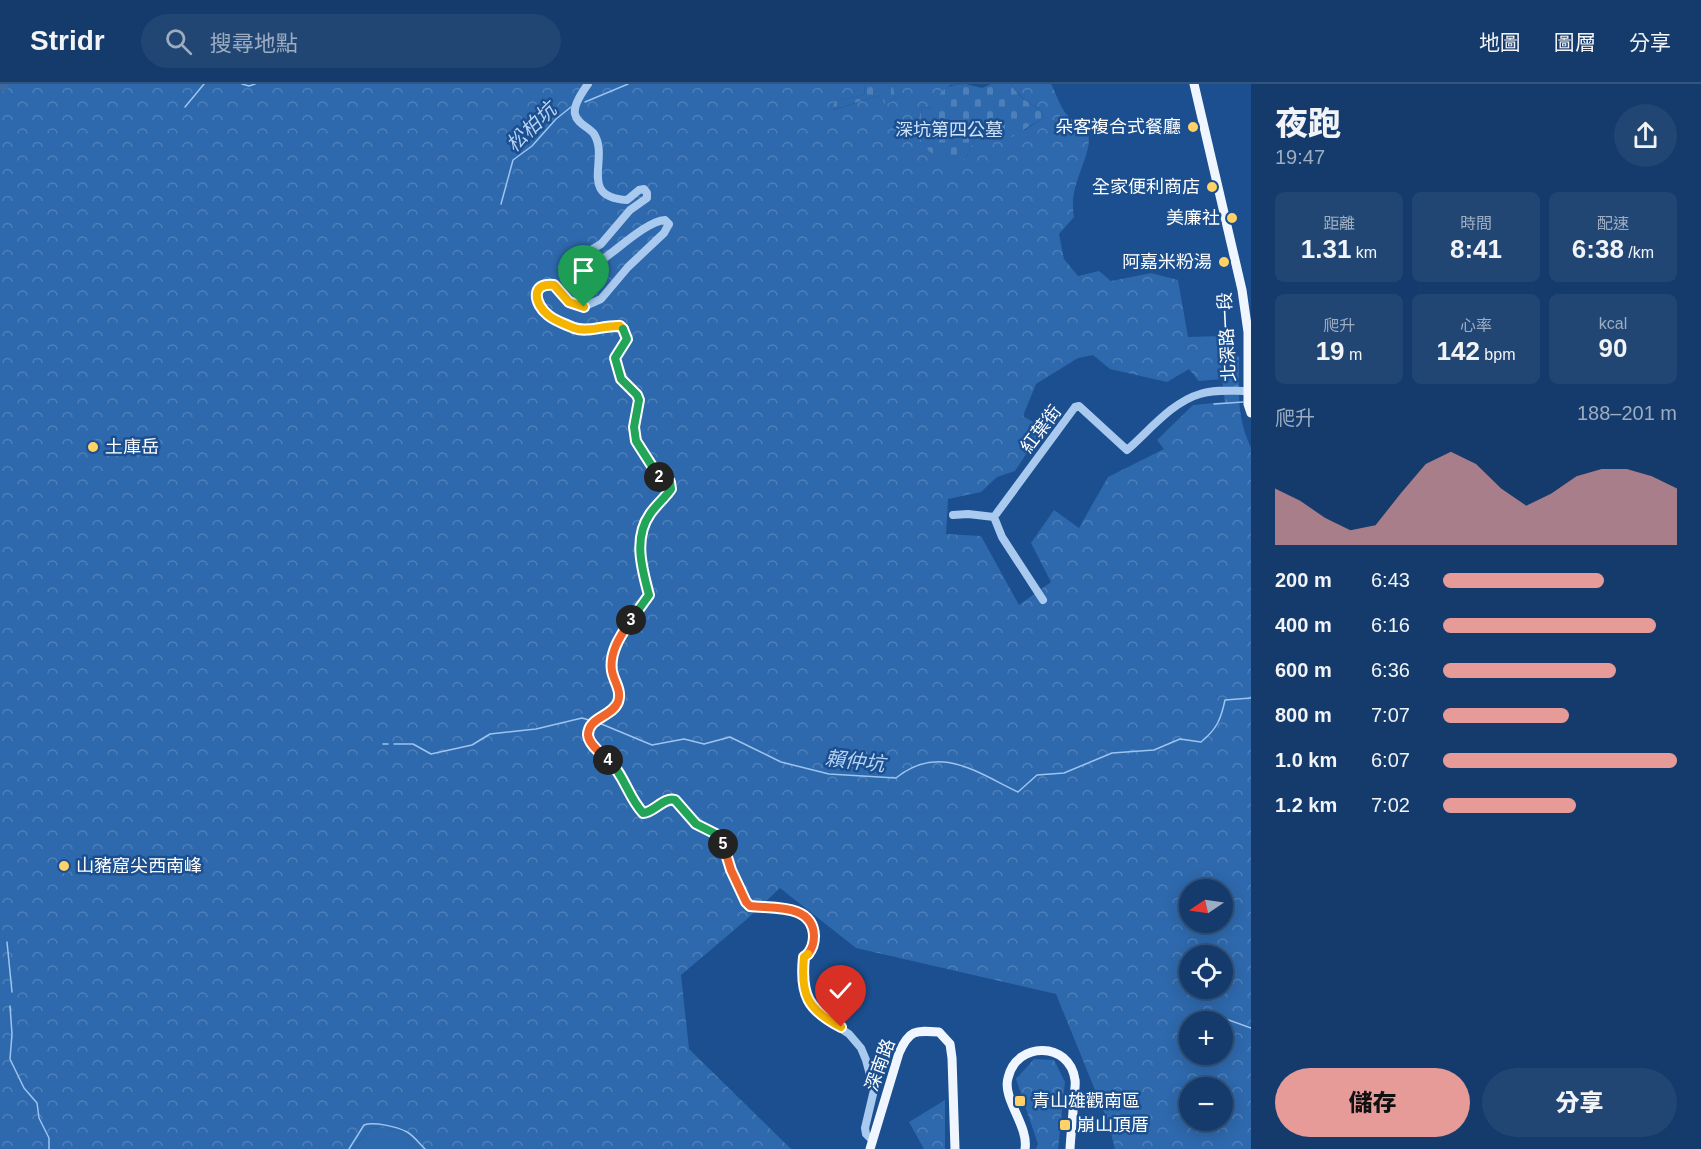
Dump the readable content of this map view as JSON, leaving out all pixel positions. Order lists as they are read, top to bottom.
{
  "streets": {
    "main road": ["北深路一段", "深南路"],
    "street": ["紅葉街"]
  },
  "crossings": [
    ["北深路一段", "紅葉街"]
  ],
  "water": ["松柏坑", "賴仲坑"],
  "parks": ["深坑第四公墓"],
  "places": {
    "other": [
      "朵客複合式餐廳",
      "全家便利商店",
      "美廉社",
      "阿嘉米粉湯",
      "土庫岳",
      "山豬窟尖西南峰"
    ],
    "transit": ["青山雄觀南區", "崩山頂厝"]
  },
  "north": "left",
  "page": {
    "header": "Stridr",
    "search": "搜尋地點",
    "nav": ["地圖", "圖層", "分享"],
    "heading": ["夜跑", "19:47"],
    "stats": [
      ["距離", "1.31 km"],
      ["時間", "8:41"],
      ["配速", "6:38 /km"],
      ["爬升", "19 m"],
      ["心率", "142 bpm"],
      ["kcal", "90"]
    ],
    "chart": ["爬升", "188–201 m"],
    "pins": [
      "2",
      "3",
      "4",
      "5"
    ],
    "list": [
      {
        "name": "200 m",
        "note": "6:43"
      },
      {
        "name": "400 m",
        "note": "6:16"
      },
      {
        "name": "600 m",
        "note": "6:36"
      },
      {
        "name": "800 m",
        "note": "7:07"
      },
      {
        "name": "1.0 km",
        "note": "6:07"
      },
      {
        "name": "1.2 km",
        "note": "7:02"
      }
    ],
    "map_buttons": ["+", "−"],
    "buttons": ["儲存", "分享"]
  }
}
